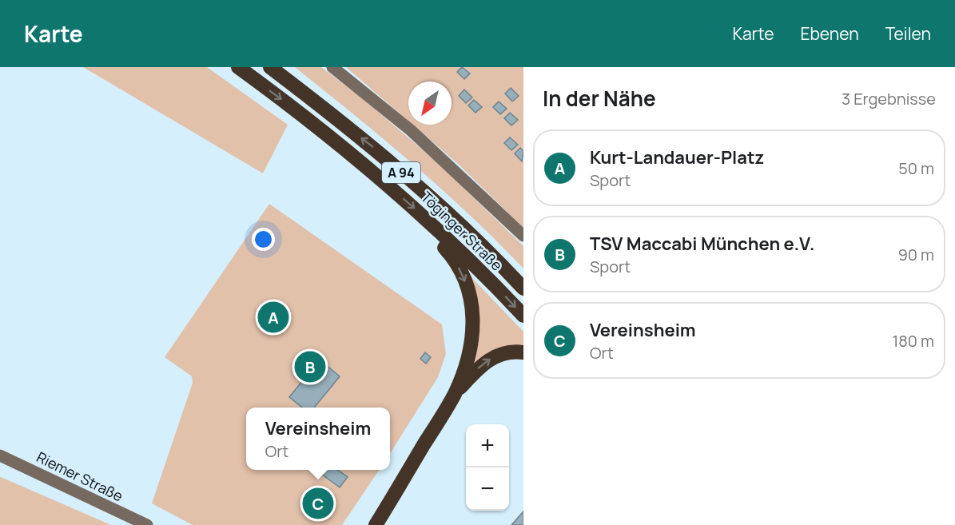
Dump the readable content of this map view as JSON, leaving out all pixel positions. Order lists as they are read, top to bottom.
{
  "streets": {
    "highway": ["A 94", "Töginger Straße"],
    "main road": ["Riemer Straße"]
  },
  "north": "bottom left",
  "page": {
    "header": "Karte",
    "nav": ["Karte", "Ebenen", "Teilen"],
    "heading": ["In der Nähe", "3 Ergebnisse"],
    "list": [
      {
        "mark": "A",
        "name": "Kurt-Landauer-Platz",
        "note": "Sport",
        "value": "50 m"
      },
      {
        "mark": "B",
        "name": "TSV Maccabi München e.V.",
        "note": "Sport",
        "value": "90 m"
      },
      {
        "mark": "C",
        "name": "Vereinsheim",
        "note": "Ort",
        "value": "180 m"
      }
    ],
    "pins": ["A", "B", "C"],
    "popup": ["Vereinsheim", "Ort"],
    "map_buttons": ["+", "−"]
  }
}
